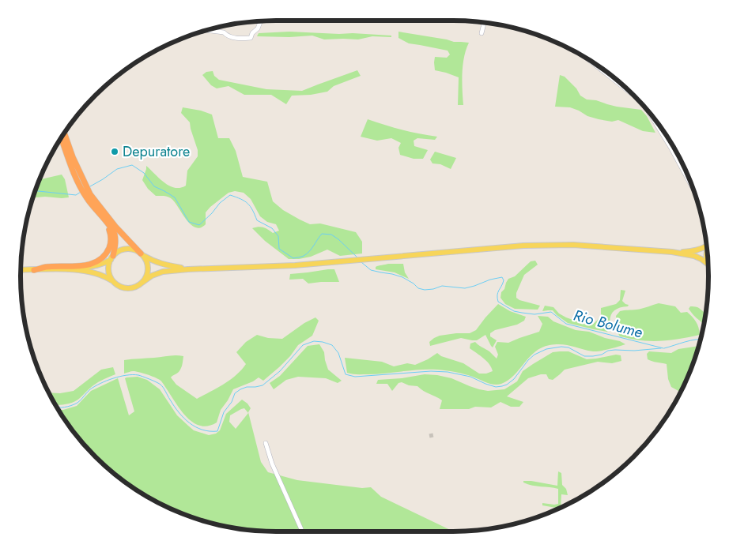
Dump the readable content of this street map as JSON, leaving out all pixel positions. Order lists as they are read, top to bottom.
{
  "water": ["Rio Bolume"],
  "places": ["Depuratore"]
}
